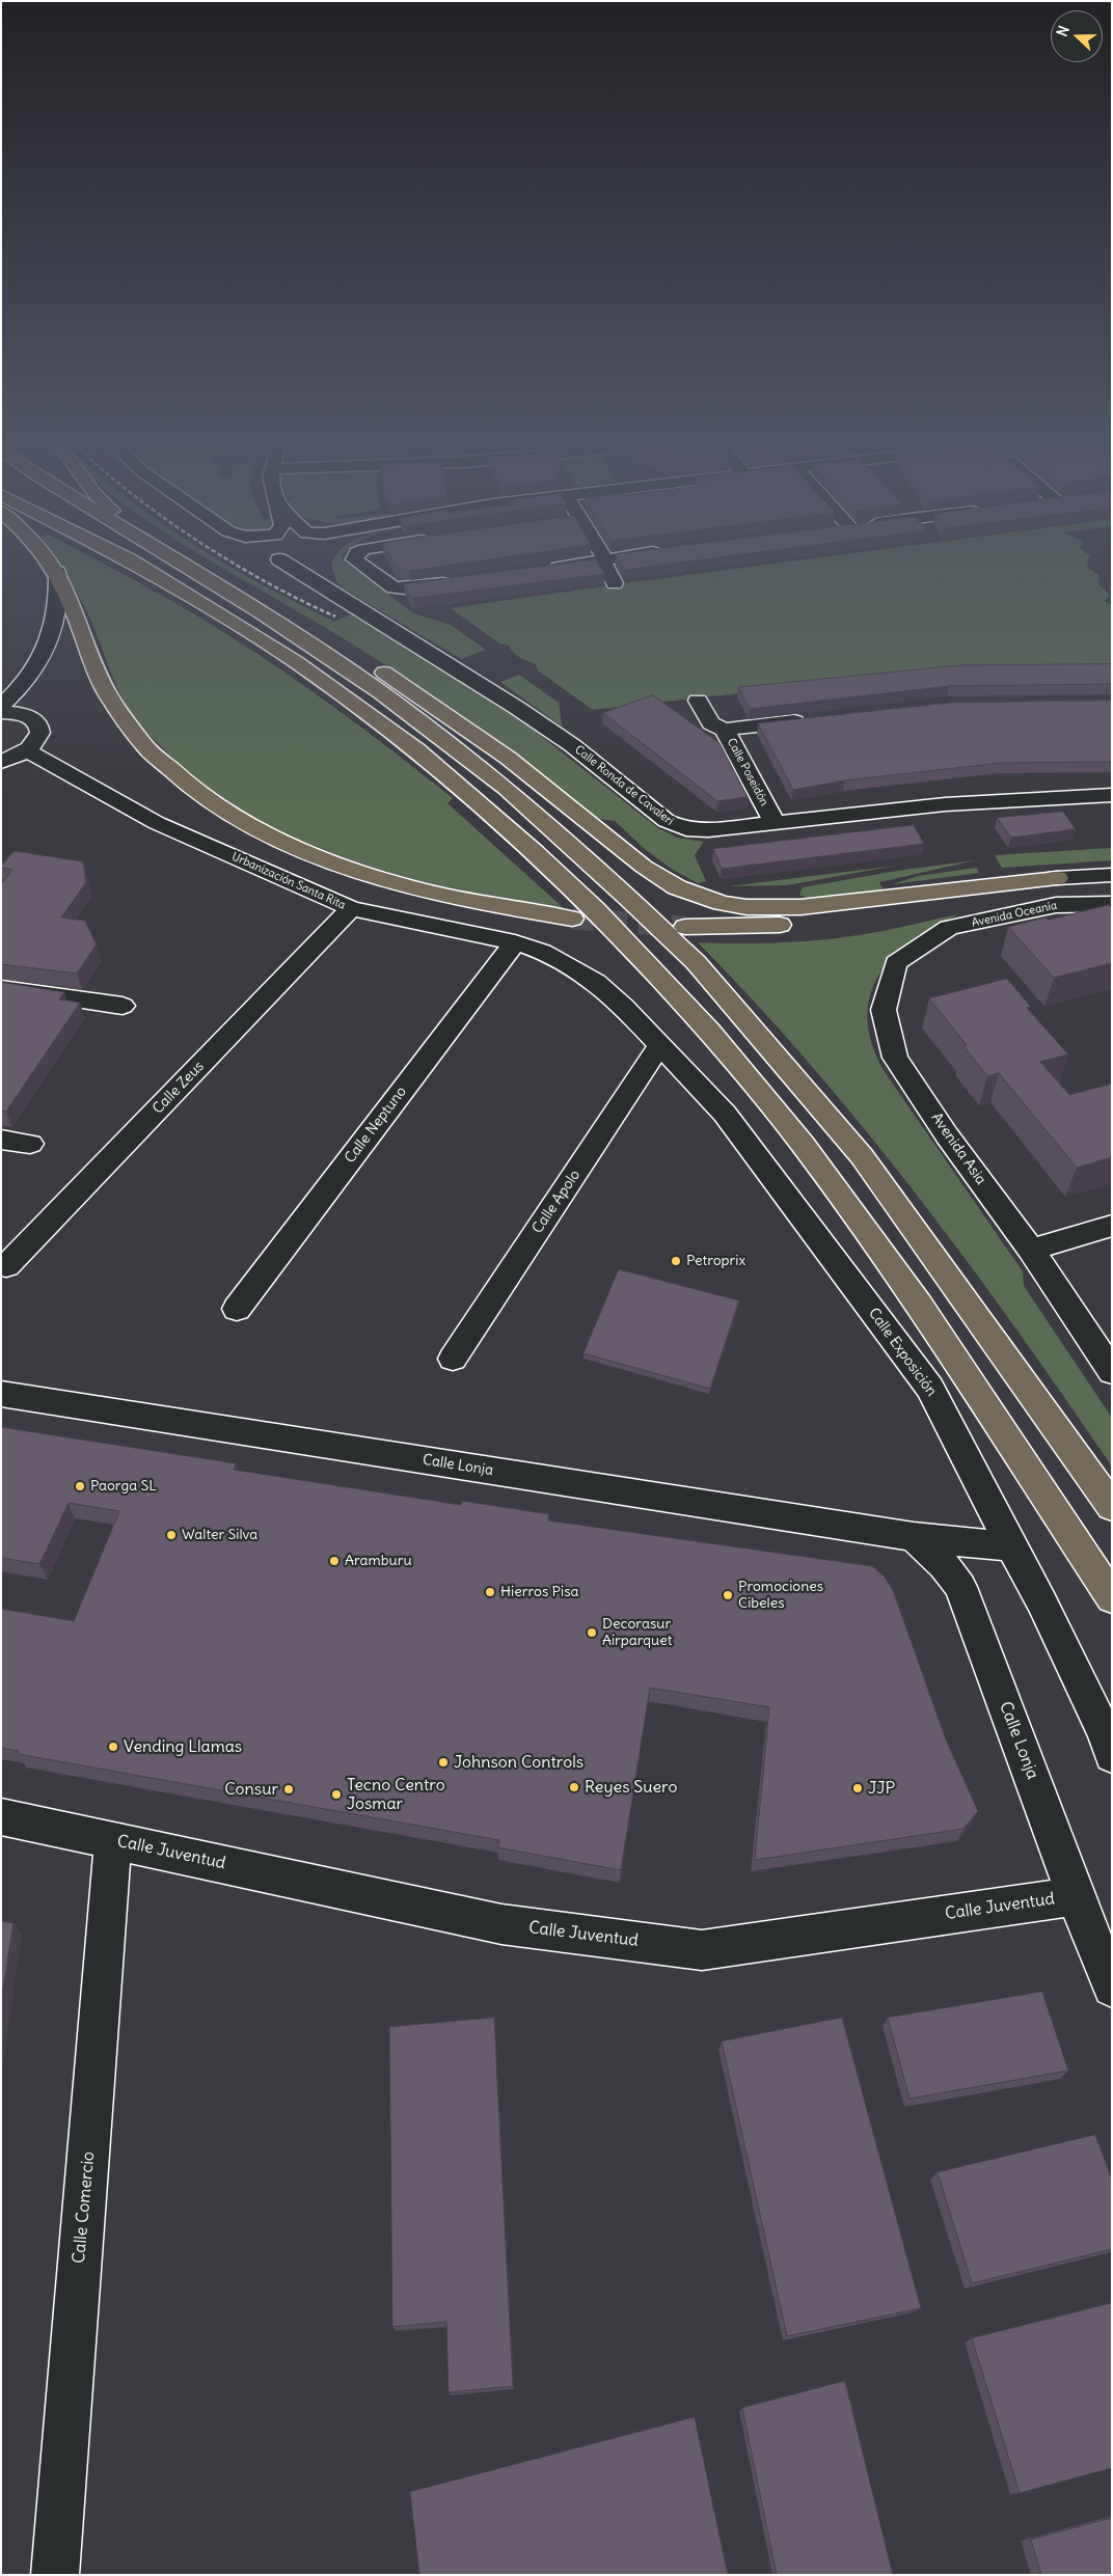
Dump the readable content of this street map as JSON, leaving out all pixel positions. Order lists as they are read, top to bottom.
{
  "streets": {
    "street": [
      "Calle Poseidón",
      "Calle Ronda de Cavaleri",
      "Urbanización Santa Rita",
      "Avenida Oceanía",
      "Calle Zeus",
      "Calle Neptuno",
      "Avenida Asia",
      "Calle Apolo",
      "Calle Exposición",
      "Calle Lonja",
      "Calle Juventud",
      "Calle Comercio"
    ]
  },
  "crossings": [
    ["Calle Poseidón", "Calle Ronda de Cavaleri"],
    ["Urbanización Santa Rita", "Calle Zeus"],
    ["Urbanización Santa Rita", "Calle Neptuno"],
    ["Urbanización Santa Rita", "Calle Apolo"],
    ["Urbanización Santa Rita", "Calle Exposición"],
    ["Avenida Oceanía", "Avenida Asia"],
    ["Calle Apolo", "Calle Exposición"],
    ["Calle Exposición", "Calle Lonja"],
    ["Calle Lonja", "Calle Juventud"],
    ["Calle Juventud", "Calle Comercio"]
  ],
  "places": [
    "Petroprix",
    "Paorga SL",
    "Walter Silva",
    "Aramburu",
    "Hierros Pisa",
    "Promociones Cibeles",
    "Decorasur Airparquet",
    "Vending Llamas",
    "Johnson Controls",
    "Reyes Suero",
    "JJP",
    "Consur",
    "Tecno Centro Josmar"
  ],
  "north": "left"
}
